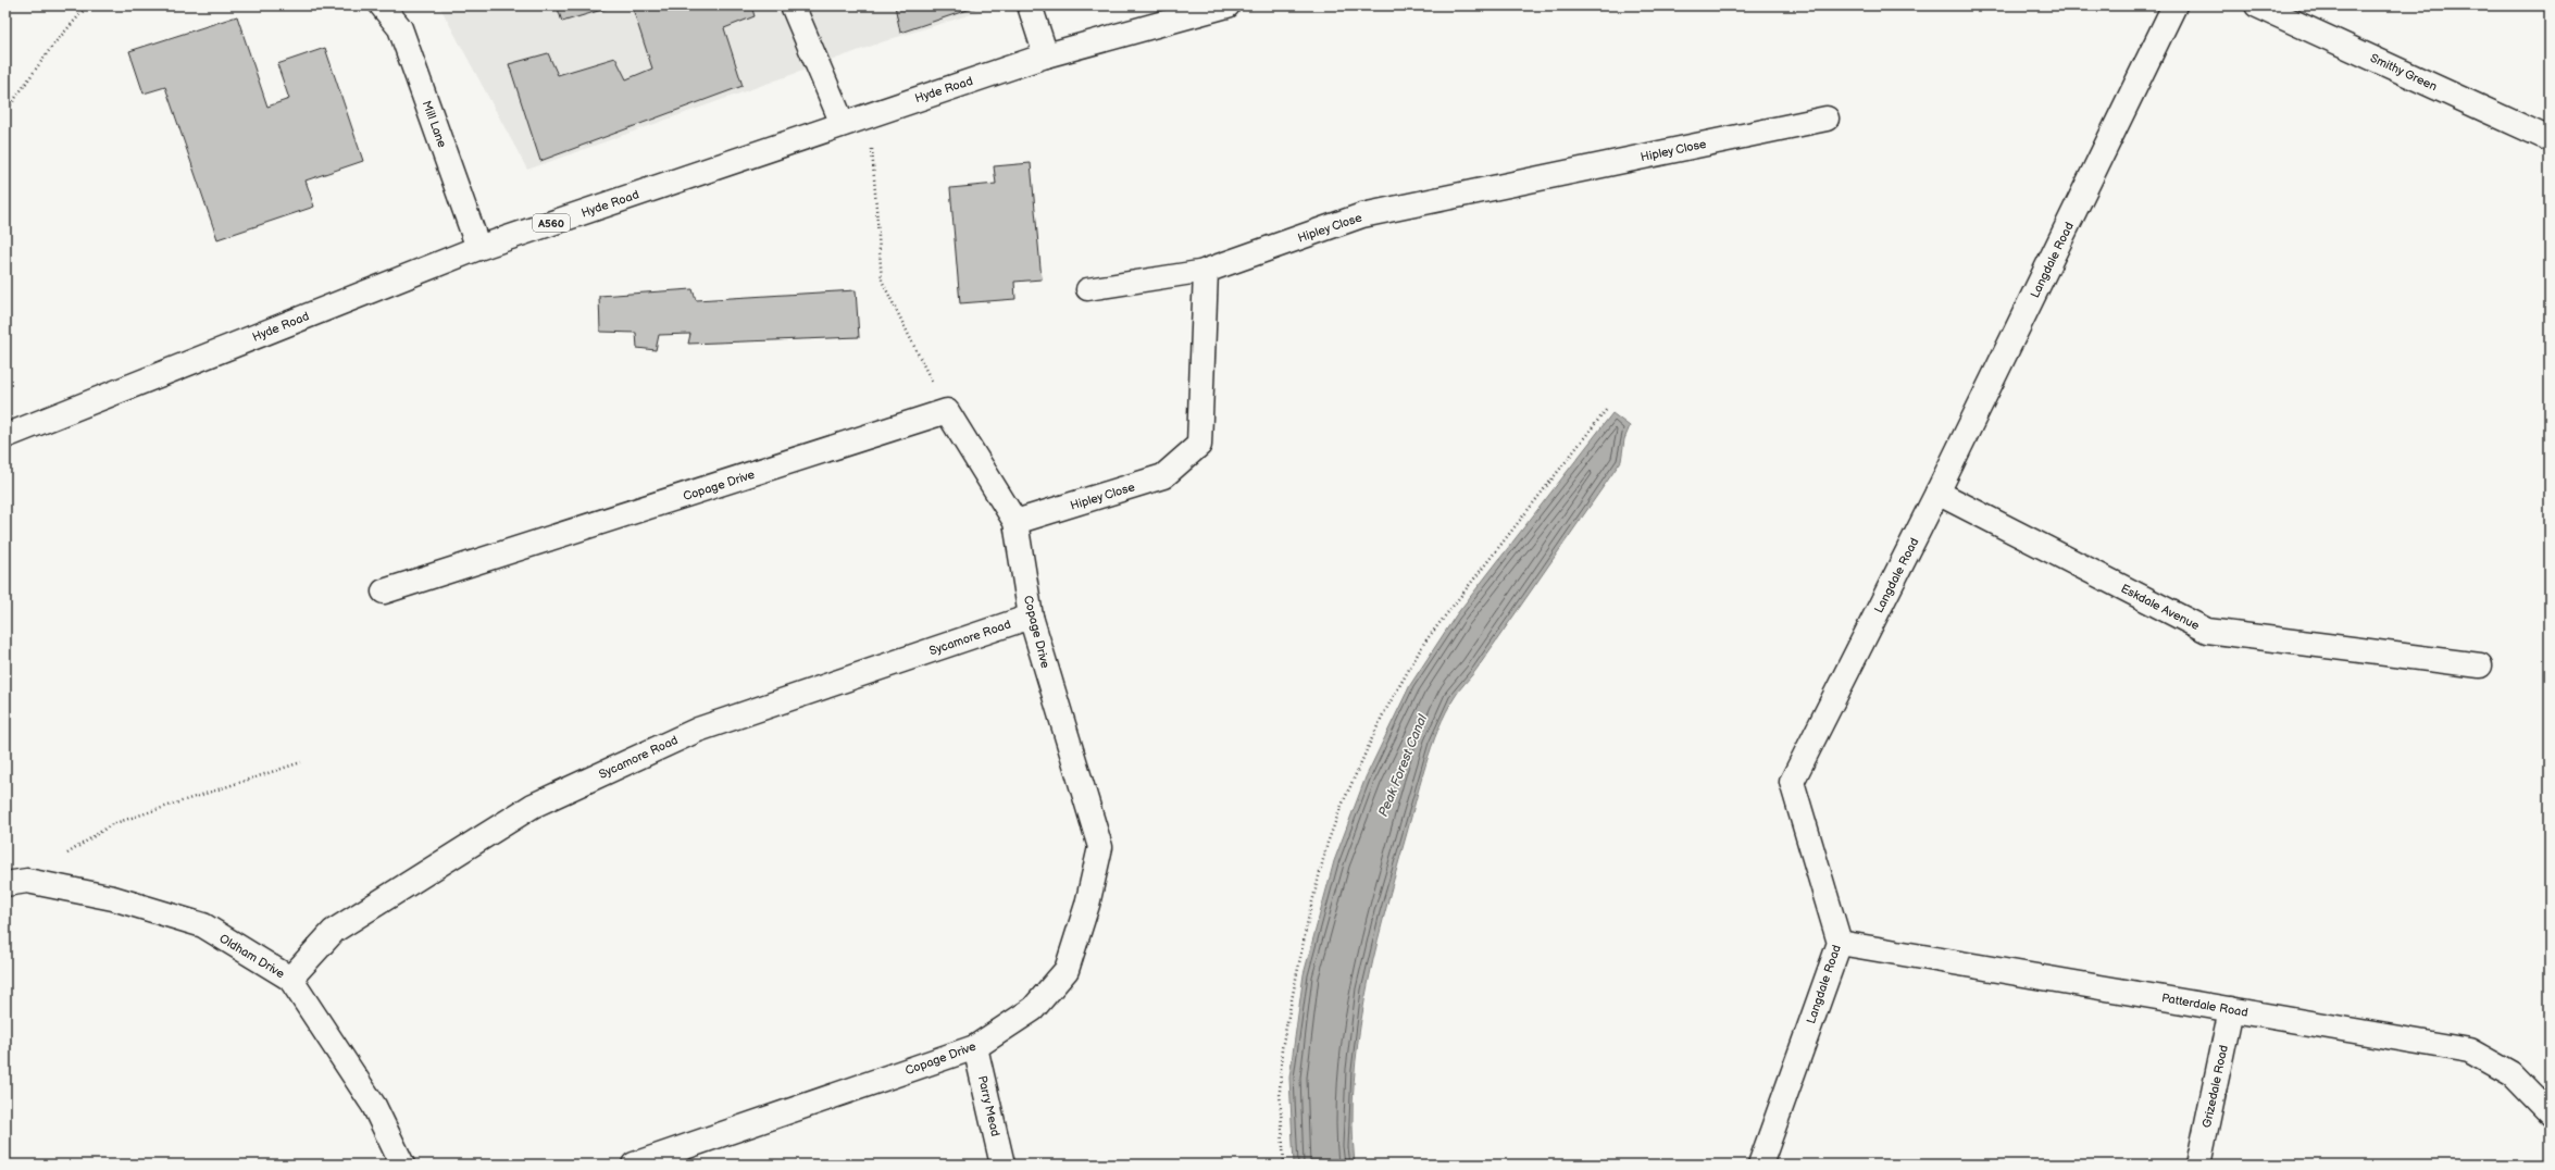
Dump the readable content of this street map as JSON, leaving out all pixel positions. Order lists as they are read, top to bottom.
{
  "streets": {
    "street": [
      "Smithy Green",
      "Hyde Road",
      "Mill Lane",
      "Hipley Close",
      "A560",
      "Langdale Road",
      "Copage Drive",
      "Eskdale Avenue",
      "Sycamore Road",
      "Oldham Drive",
      "Patterdale Road",
      "Grizedale Road",
      "Parry Mead"
    ]
  },
  "crossings": [
    ["Hyde Road", "Mill Lane"],
    ["Hipley Close", "Copage Drive"],
    ["Langdale Road", "Eskdale Avenue"],
    ["Langdale Road", "Patterdale Road"],
    ["Copage Drive", "Sycamore Road"],
    ["Copage Drive", "Parry Mead"],
    ["Sycamore Road", "Oldham Drive"],
    ["Patterdale Road", "Grizedale Road"]
  ],
  "water": ["Peak Forest Canal"]
}
